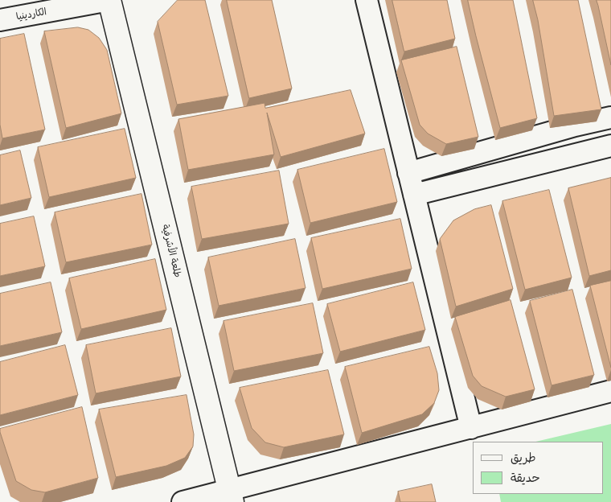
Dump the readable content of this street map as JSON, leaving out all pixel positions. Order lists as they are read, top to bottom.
{
  "streets": {
    "main road": ["طلعة الأشرفية"],
    "street": ["الكاردينيا"]
  },
  "crossings": [
    ["الكاردينيا", "طلعة الأشرفية"]
  ],
  "legend": ["طريق", "حديقة"]
}
